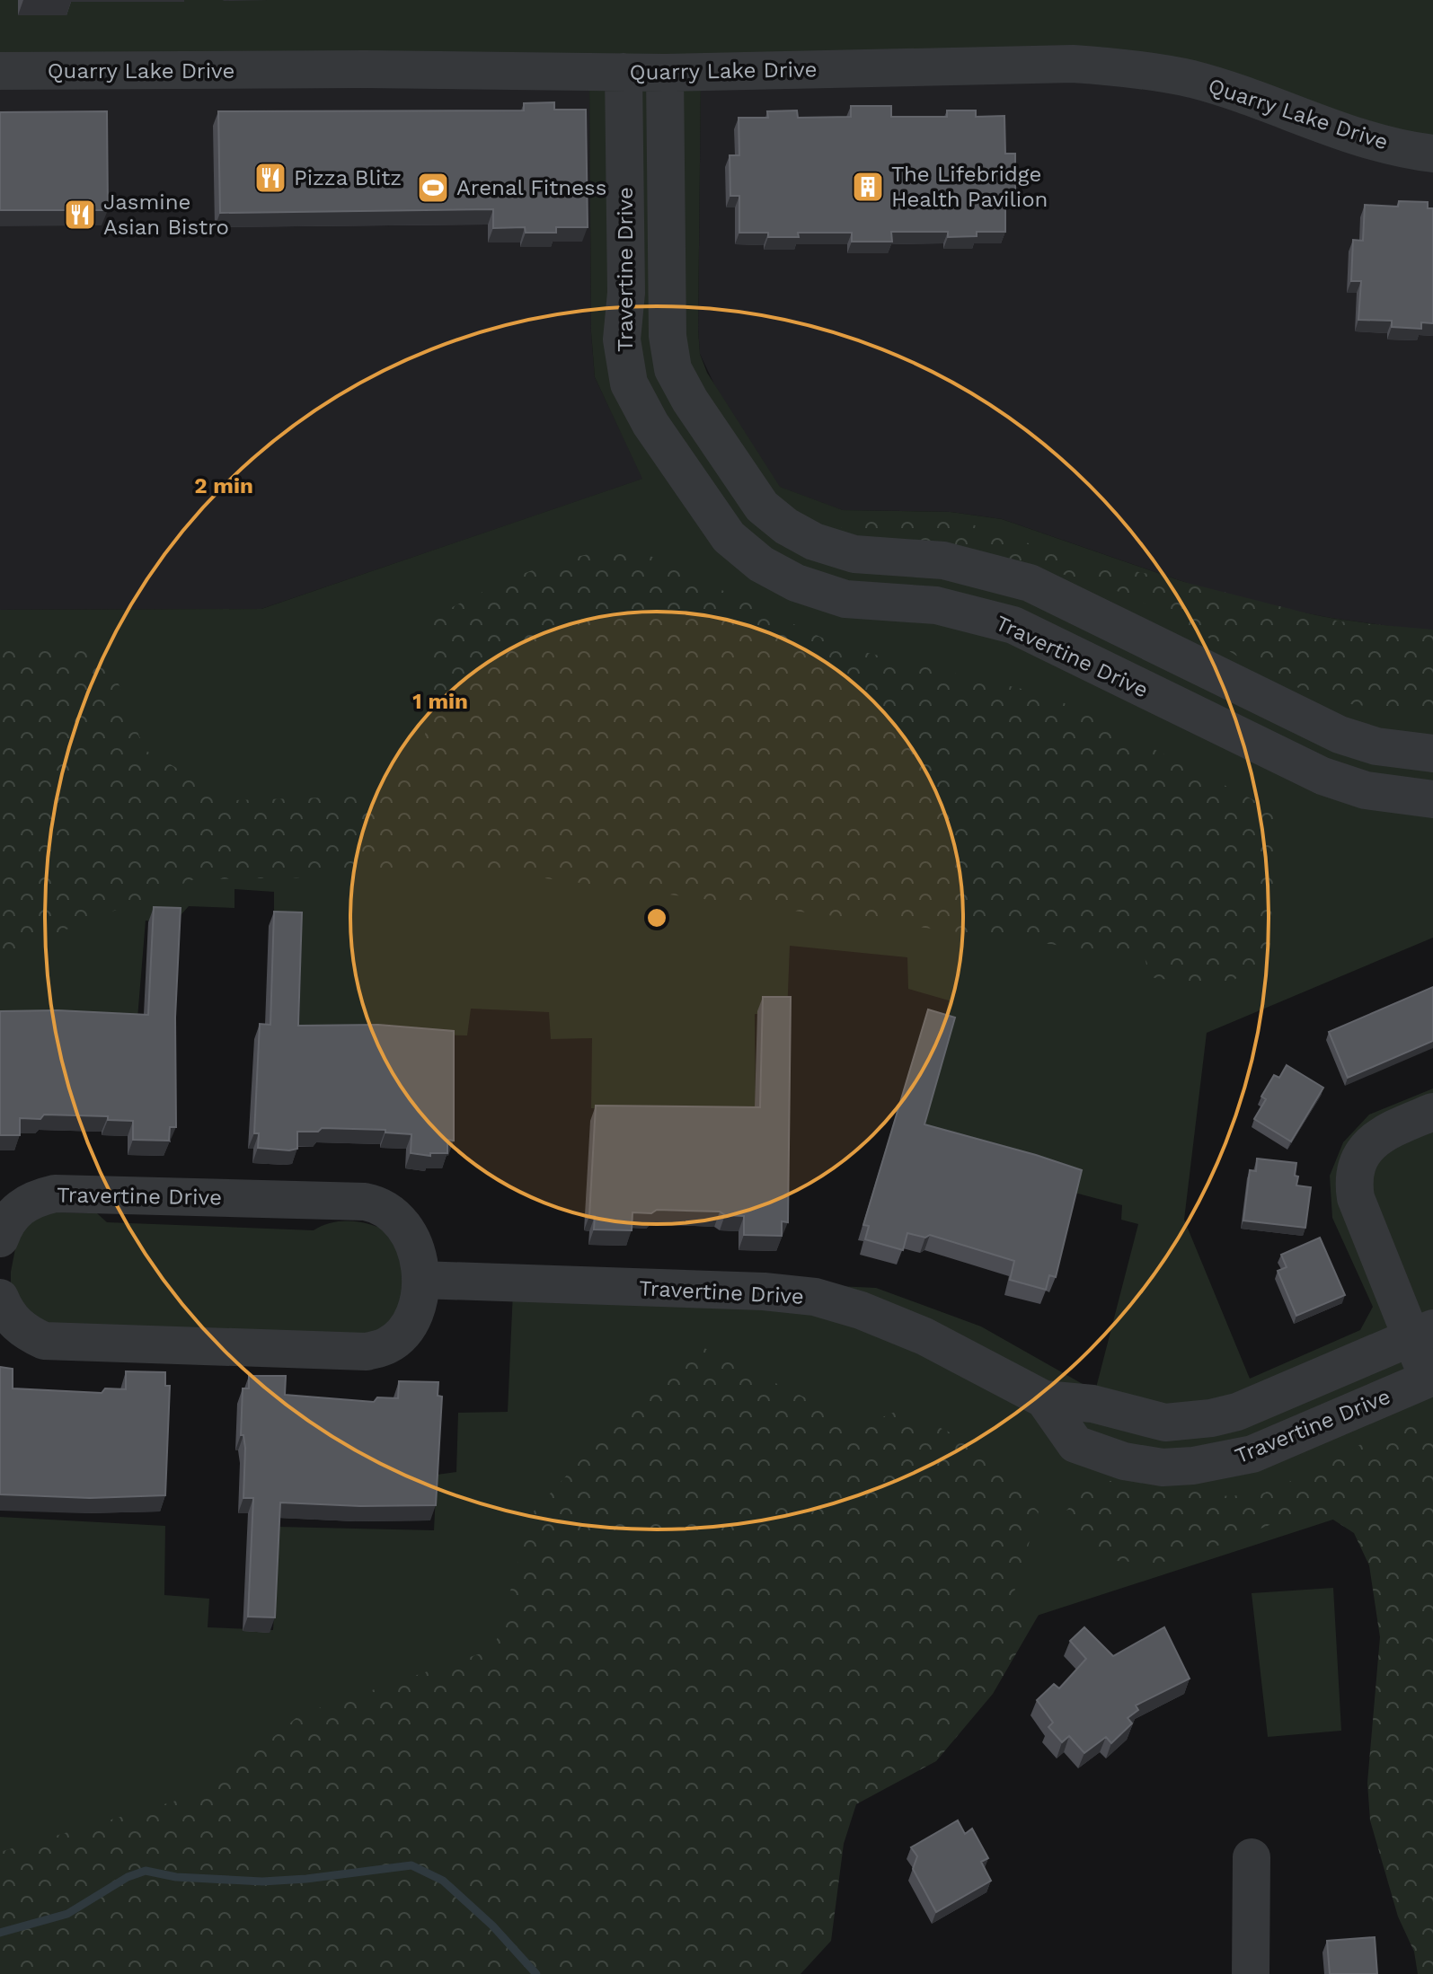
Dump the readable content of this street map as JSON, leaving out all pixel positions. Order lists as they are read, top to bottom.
{
  "streets": {
    "street": ["Quarry Lake Drive", "Travertine Drive"]
  },
  "crossings": [
    ["Quarry Lake Drive", "Travertine Drive"]
  ],
  "places": {
    "restaurant": ["Pizza Blitz", "Jasmine Asian Bistro"],
    "building": ["The Lifebridge Health Pavilion"],
    "sports": ["Arenal Fitness"]
  },
  "rings": ["2 min", "1 min"]
}
